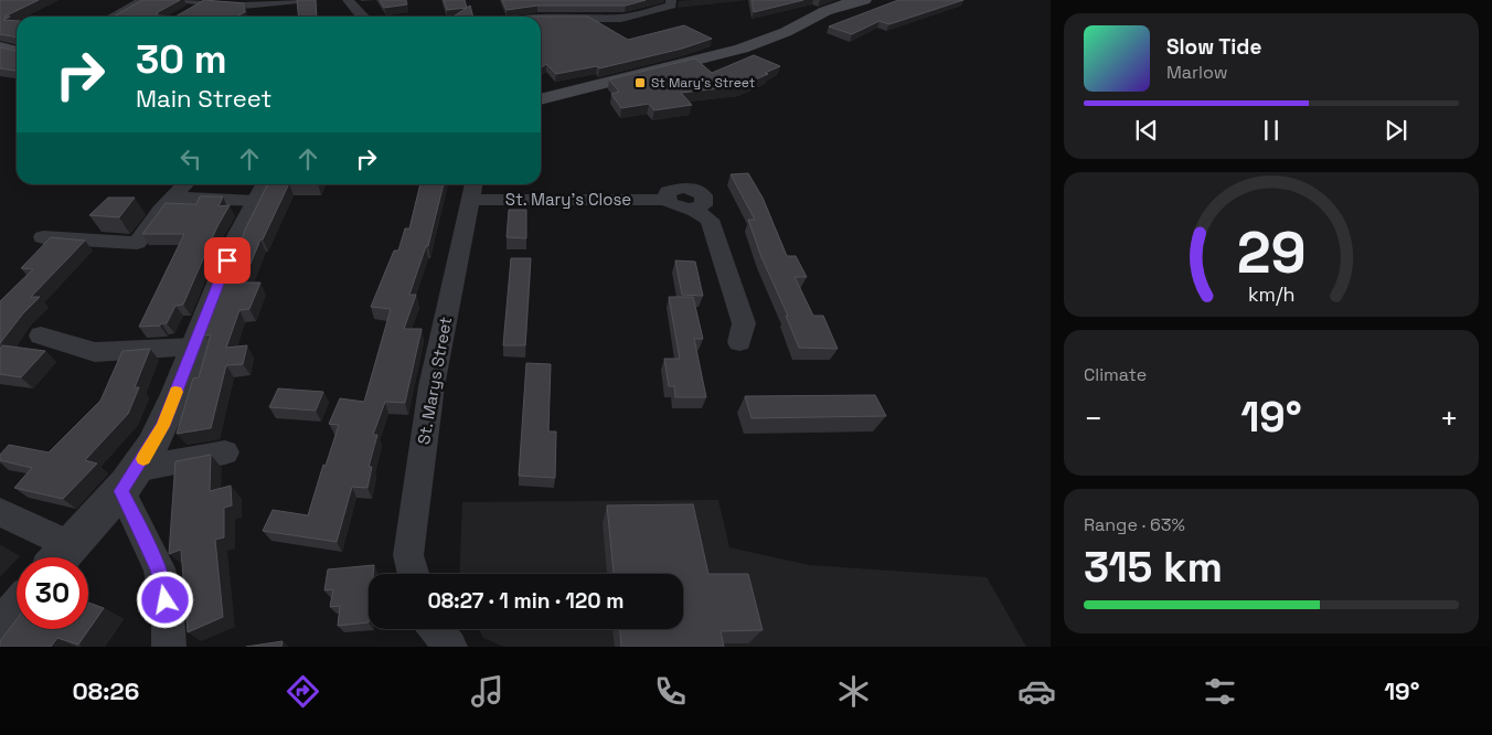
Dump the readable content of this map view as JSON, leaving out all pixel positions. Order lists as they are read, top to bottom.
{
  "streets": {
    "street": ["St. Mary's Close", "St. Marys Street"]
  },
  "crossings": [
    ["St. Mary's Close", "St. Marys Street"]
  ],
  "places": {
    "transit": ["St Mary's Street"]
  },
  "page": {
    "turn": ["30 m", "Main Street"],
    "song": ["Slow Tide", "Marlow"],
    "tile": [
      "Climate",
      ["Range · 63%", "315 km"]
    ],
    "heat": ["−", "19°", "+"],
    "limit": "30",
    "trip": "08:27 · 1 min · 120 m",
    "tabs": ["08:26", "19°"],
    "gauge": ["29", "km/h"]
  }
}
